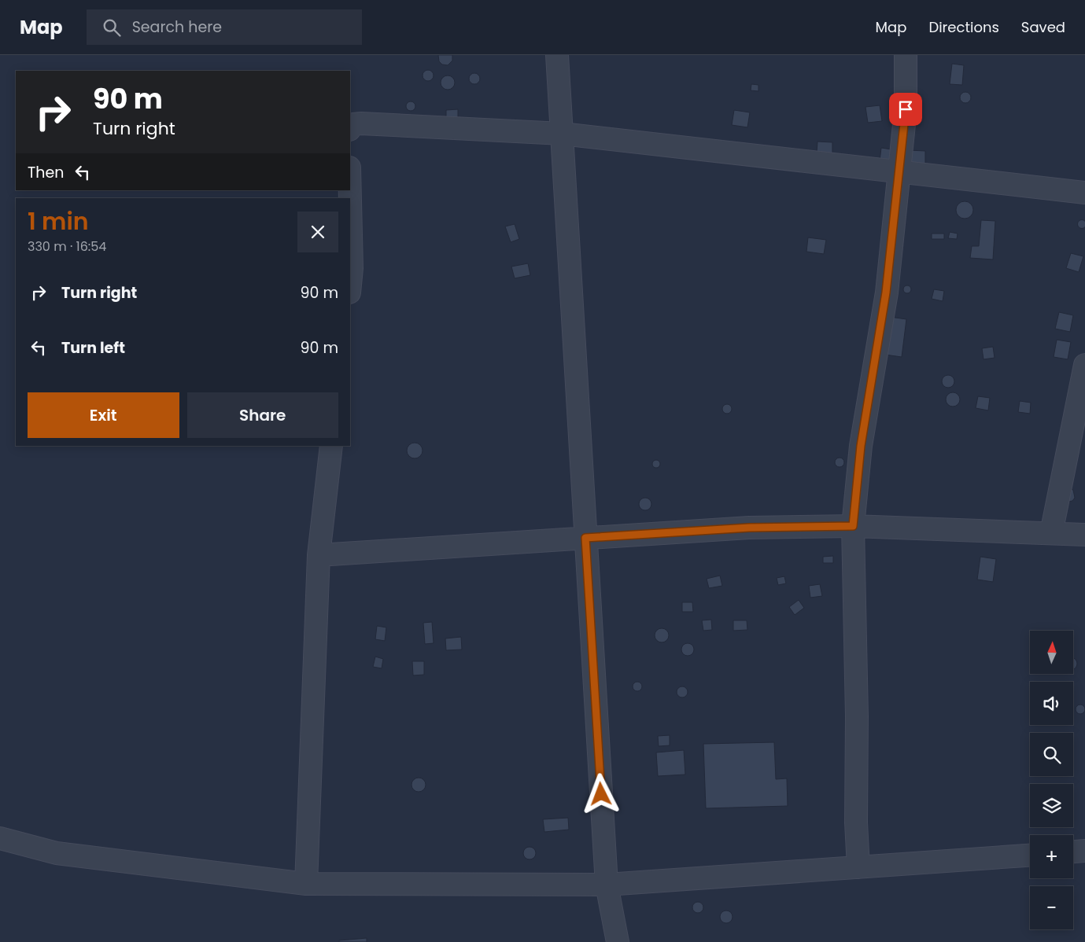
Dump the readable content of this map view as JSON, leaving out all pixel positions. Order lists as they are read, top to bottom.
{
  "north": "top",
  "page": {
    "header": "Map",
    "search": "Search here",
    "nav": ["Map", "Directions", "Saved"],
    "turn": ["90 m", "Turn right"],
    "then": "Then",
    "heading": ["1 min", "330 m · 16:54"],
    "list": [
      {
        "name": "Turn right",
        "value": "90 m"
      },
      {
        "name": "Turn left",
        "value": "90 m"
      }
    ],
    "buttons": ["Exit", "Share"],
    "map_buttons": ["+", "−"]
  }
}
